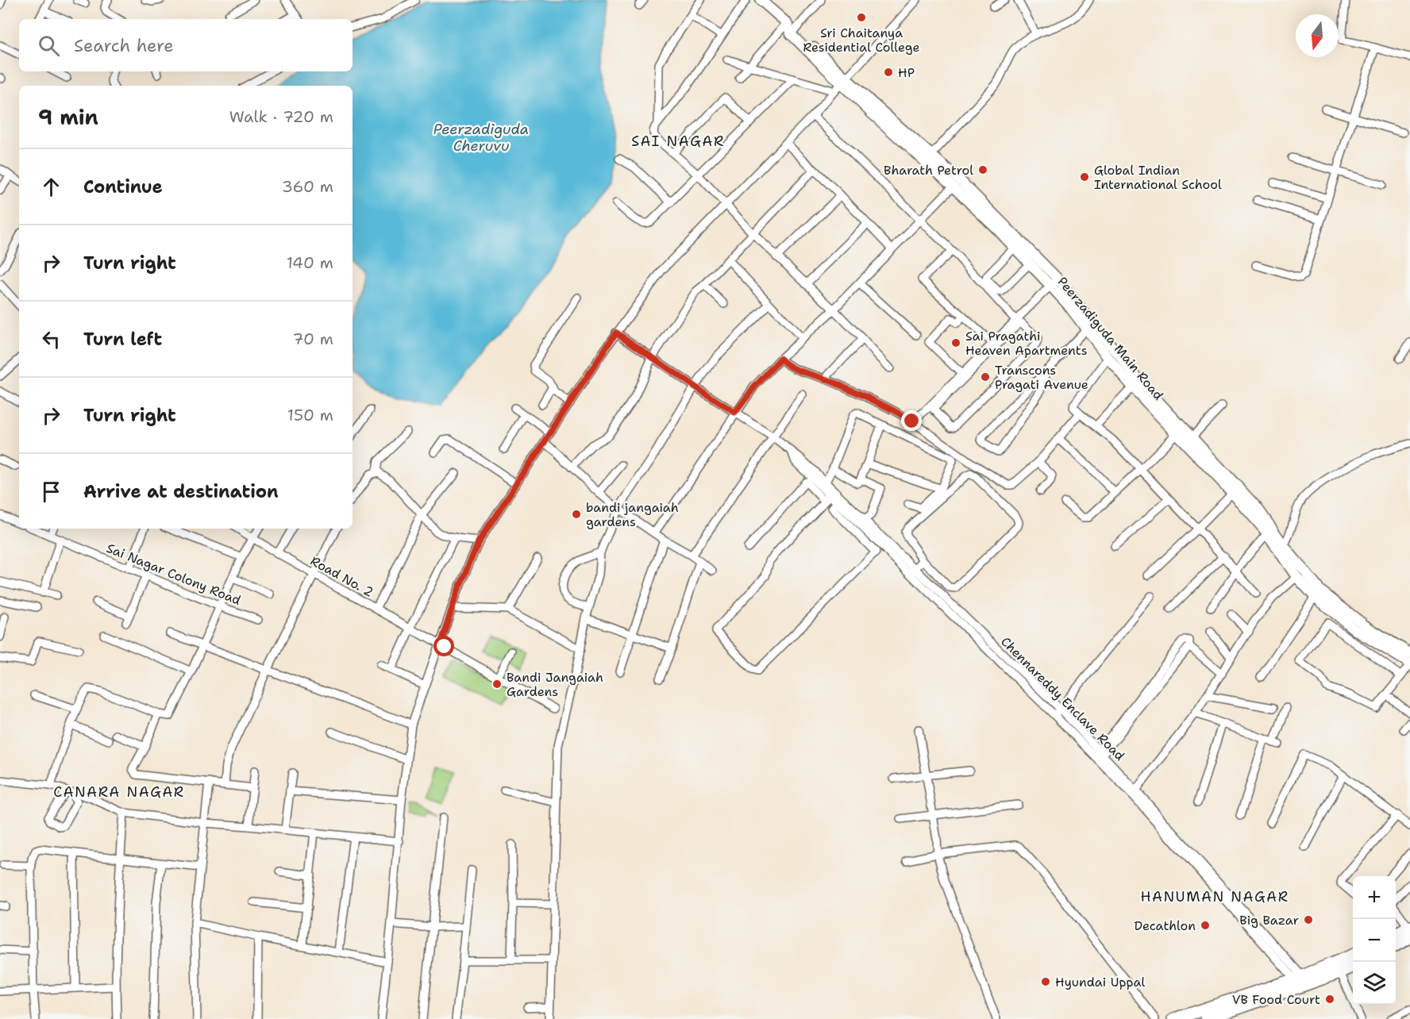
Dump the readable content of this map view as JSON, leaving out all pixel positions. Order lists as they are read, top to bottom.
{
  "streets": {
    "street": [
      "Peerzadiguda Main Road",
      "Sai Nagar Colony Road",
      "Road No. 2",
      "Chennareddy Enclave Road"
    ]
  },
  "districts": ["SAI NAGAR", "CANARA NAGAR", "HANUMAN NAGAR"],
  "water": ["Peerzadiguda Cheruvu"],
  "places": [
    "Sri Chaitanya Residential College",
    "HP",
    "Bharath Petrol",
    "Global Indian International School",
    "Sai Pragathi Heaven Apartments",
    "Transcons Pragati Avenue",
    "bandi jangaiah gardens",
    "Bandi Jangaiah Gardens",
    "Big Bazar",
    "Decathlon",
    "Hyundai Uppal",
    "VB Food Court"
  ],
  "north": "bottom",
  "page": {
    "search": "Search here",
    "heading": ["9 min", "Walk · 720 m"],
    "list": [
      ["Continue", "360 m"],
      ["Turn right", "140 m"],
      ["Turn left", "70 m"],
      ["Turn right", "150 m"],
      "Arrive at destination"
    ],
    "map_buttons": ["+", "−"]
  }
}
